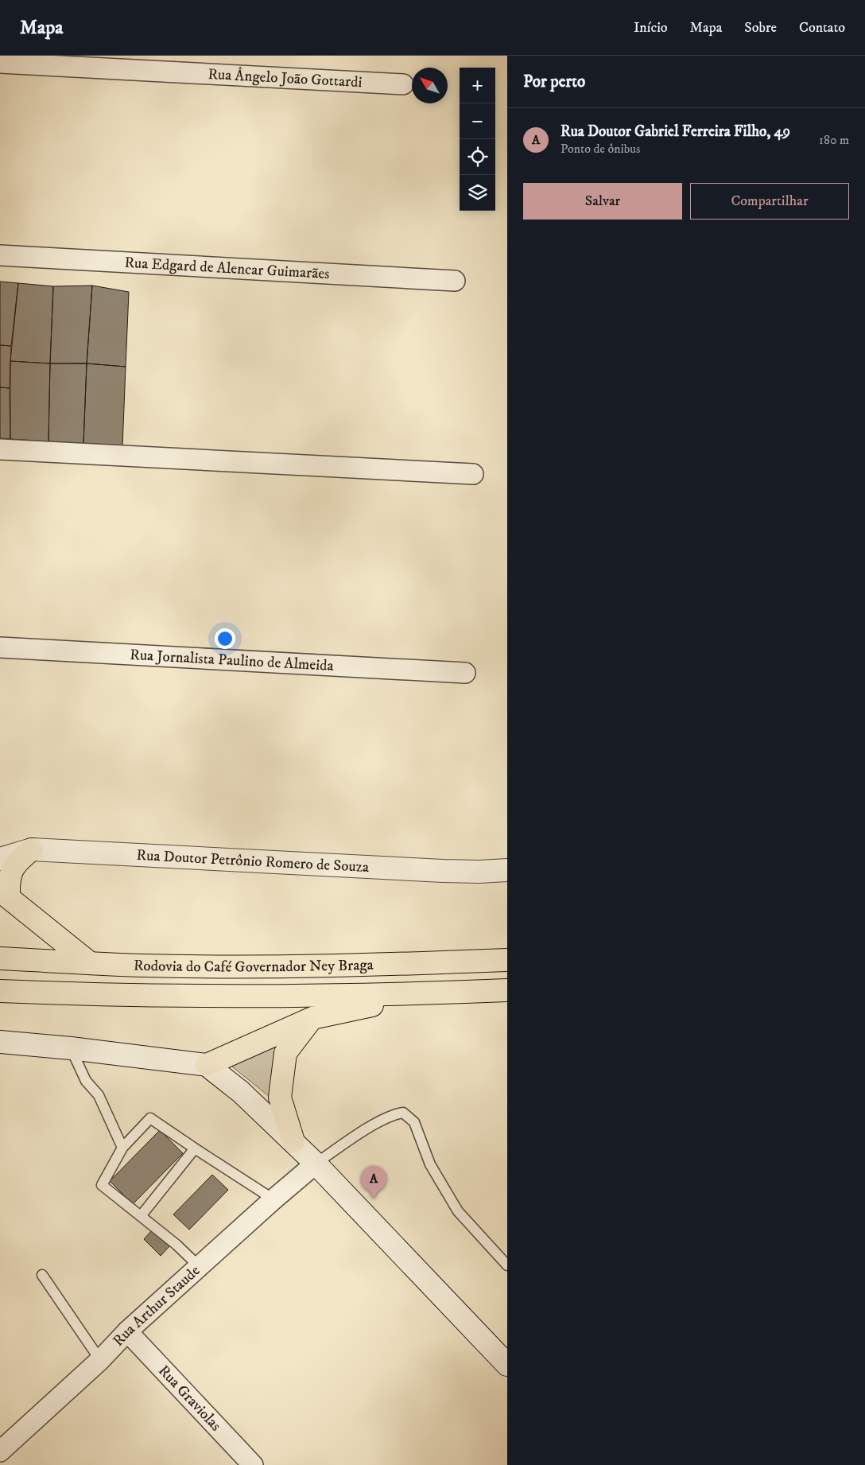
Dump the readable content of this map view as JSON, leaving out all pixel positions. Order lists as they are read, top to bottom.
{
  "streets": {
    "highway": ["Rodovia do Café Governador Ney Braga"],
    "main road": ["Rua Doutor Petrônio Romero de Souza"],
    "street": [
      "Rua Ângelo João Gottardi",
      "Rua Edgard de Alencar Guimarães",
      "Rua Jornalista Paulino de Almeida",
      "Rua Arthur Staude",
      "Rua Graviolas"
    ]
  },
  "crossings": [
    ["Rua Arthur Staude", "Rua Graviolas"]
  ],
  "north": "top left",
  "page": {
    "header": "Mapa",
    "nav": [
      "Início",
      "Mapa",
      "Sobre",
      "Contato"
    ],
    "heading": "Por perto",
    "map_buttons": ["+", "−"],
    "list": [
      {
        "mark": "A",
        "name": "Rua Doutor Gabriel Ferreira Filho, 49",
        "note": "Ponto de ônibus",
        "value": "180 m"
      }
    ],
    "buttons": ["Salvar", "Compartilhar"],
    "pins": "A"
  }
}
